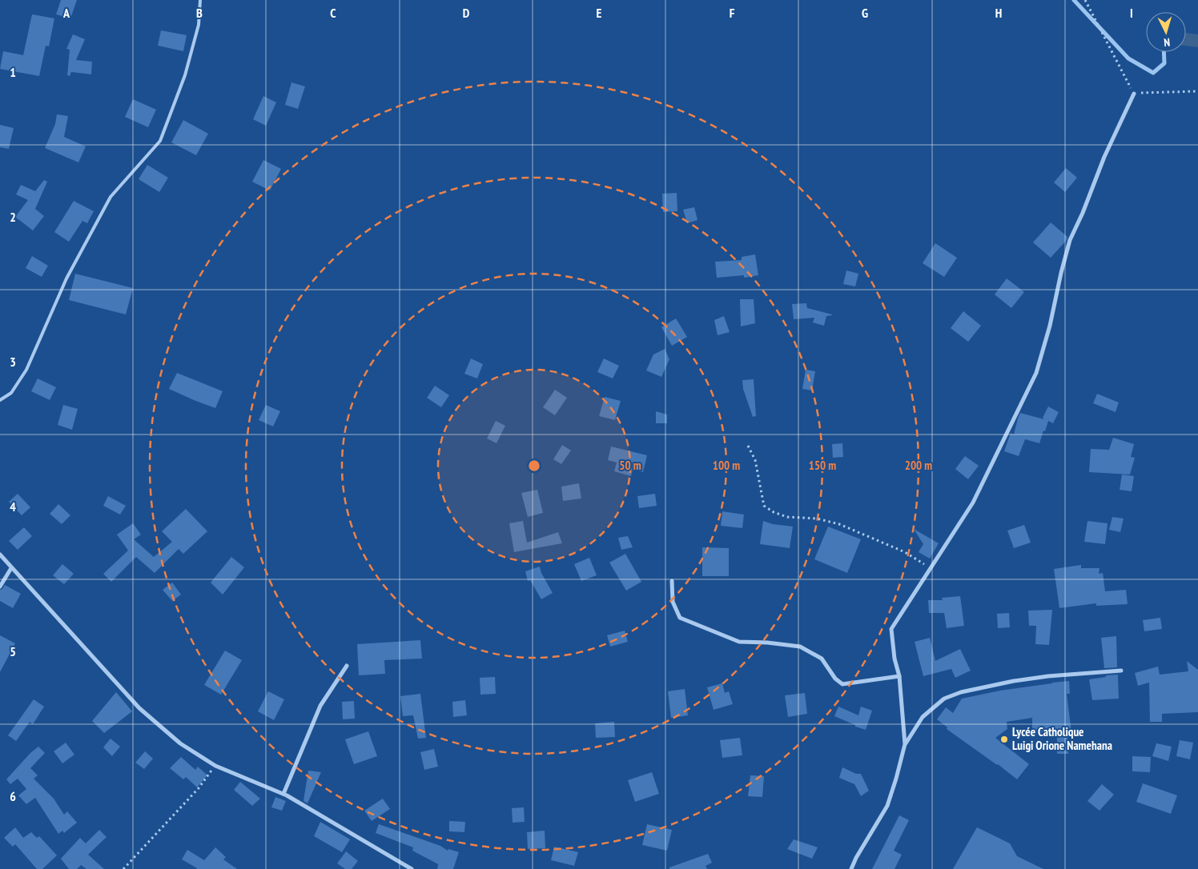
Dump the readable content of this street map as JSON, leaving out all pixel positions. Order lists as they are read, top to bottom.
{
  "places": ["Lycée Catholique Luigi Orione Namehana"],
  "north": "bottom",
  "grid": {
    "columns": [
      "A",
      "B",
      "C",
      "D",
      "E",
      "F",
      "G",
      "H",
      "I"
    ],
    "rows": [
      "1",
      "2",
      "3",
      "4",
      "5",
      "6"
    ]
  },
  "rings": [
    "50 m",
    "100 m",
    "150 m",
    "200 m"
  ]
}
